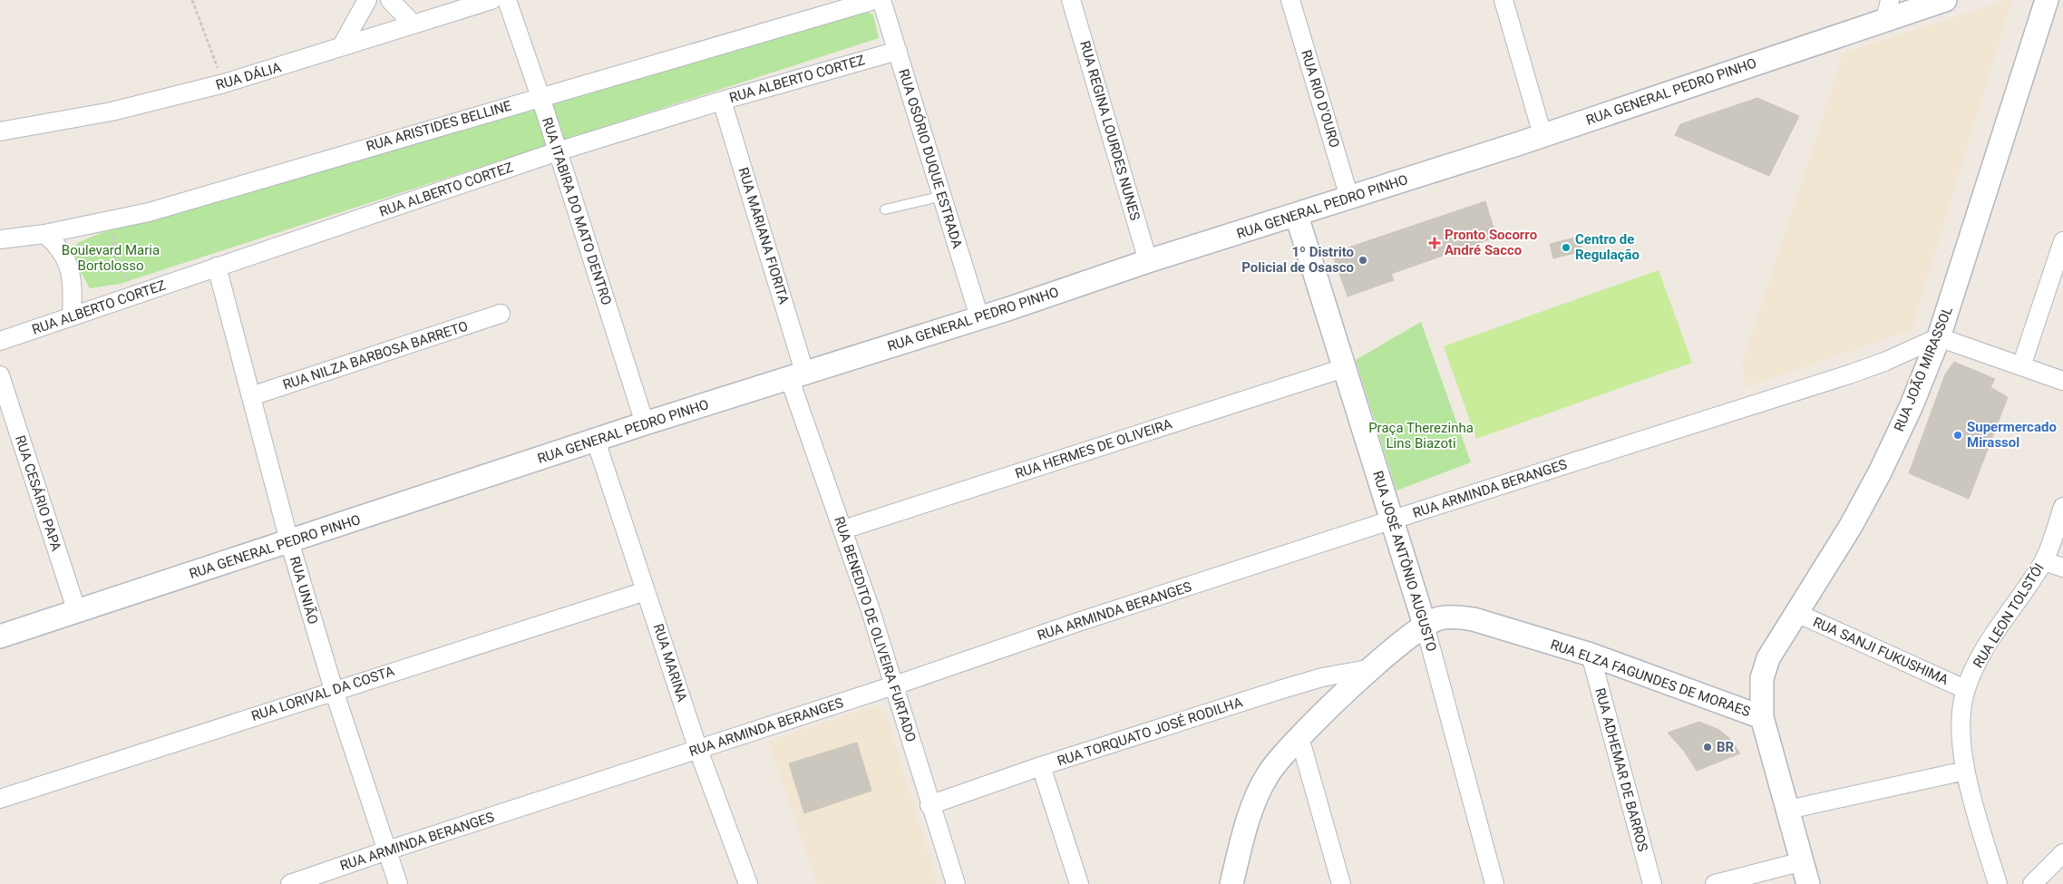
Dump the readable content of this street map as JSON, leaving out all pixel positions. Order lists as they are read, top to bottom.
{
  "streets": {
    "street": [
      "RUA DÁLIA",
      "RUA ALBERTO CORTEZ",
      "RUA GENERAL PEDRO PINHO",
      "RUA RIO D'OURO",
      "RUA ARISTIDES BELLINE",
      "RUA REGINA LOURDES NUNES",
      "RUA OSÓRIO DUQUE ESTRADA",
      "RUA ITABIRA DO MATO DENTRO",
      "RUA MARIANA FIORITA",
      "RUA NILZA BARBOSA BARRETO",
      "RUA JOÃO MIRASSOL",
      "RUA HERMES DE OLIVEIRA",
      "RUA ARMINDA BERANGES",
      "RUA CESÁRIO PAPA",
      "RUA JOSÉ ANTÔNIO AUGUSTO",
      "RUA UNIÃO",
      "RUA LEON TOLSTÓI",
      "RUA BENEDITO DE OLIVEIRA FURTADO",
      "RUA SANJI FUKUSHIMA",
      "RUA MARINA",
      "RUA ELZA FAGUNDES DE MORAES",
      "RUA LORIVAL DA COSTA",
      "RUA TORQUATO JOSÉ RODILHA",
      "RUA ADHEMAR DE BARROS"
    ]
  },
  "crossings": [
    ["RUA ALBERTO CORTEZ", "RUA OSÓRIO DUQUE ESTRADA"],
    ["RUA ALBERTO CORTEZ", "RUA ITABIRA DO MATO DENTRO"],
    ["RUA ALBERTO CORTEZ", "RUA MARIANA FIORITA"],
    ["RUA ALBERTO CORTEZ", "RUA UNIÃO"],
    ["RUA GENERAL PEDRO PINHO", "RUA RIO D'OURO"],
    ["RUA GENERAL PEDRO PINHO", "RUA REGINA LOURDES NUNES"],
    ["RUA GENERAL PEDRO PINHO", "RUA OSÓRIO DUQUE ESTRADA"],
    ["RUA GENERAL PEDRO PINHO", "RUA ITABIRA DO MATO DENTRO"],
    ["RUA GENERAL PEDRO PINHO", "RUA MARIANA FIORITA"],
    ["RUA GENERAL PEDRO PINHO", "RUA CESÁRIO PAPA"],
    ["RUA GENERAL PEDRO PINHO", "RUA JOSÉ ANTÔNIO AUGUSTO"],
    ["RUA GENERAL PEDRO PINHO", "RUA UNIÃO"],
    ["RUA GENERAL PEDRO PINHO", "RUA BENEDITO DE OLIVEIRA FURTADO"],
    ["RUA GENERAL PEDRO PINHO", "RUA MARINA"],
    ["RUA ARISTIDES BELLINE", "RUA ITABIRA DO MATO DENTRO"],
    ["RUA MARIANA FIORITA", "RUA BENEDITO DE OLIVEIRA FURTADO"],
    ["RUA NILZA BARBOSA BARRETO", "RUA UNIÃO"],
    ["RUA JOÃO MIRASSOL", "RUA ARMINDA BERANGES"],
    ["RUA JOÃO MIRASSOL", "RUA SANJI FUKUSHIMA"],
    ["RUA JOÃO MIRASSOL", "RUA ELZA FAGUNDES DE MORAES"],
    ["RUA HERMES DE OLIVEIRA", "RUA JOSÉ ANTÔNIO AUGUSTO"],
    ["RUA HERMES DE OLIVEIRA", "RUA BENEDITO DE OLIVEIRA FURTADO"],
    ["RUA ARMINDA BERANGES", "RUA JOSÉ ANTÔNIO AUGUSTO"],
    ["RUA ARMINDA BERANGES", "RUA UNIÃO"],
    ["RUA ARMINDA BERANGES", "RUA BENEDITO DE OLIVEIRA FURTADO"],
    ["RUA ARMINDA BERANGES", "RUA MARINA"],
    ["RUA JOSÉ ANTÔNIO AUGUSTO", "RUA ELZA FAGUNDES DE MORAES"],
    ["RUA UNIÃO", "RUA LORIVAL DA COSTA"],
    ["RUA LEON TOLSTÓI", "RUA SANJI FUKUSHIMA"],
    ["RUA BENEDITO DE OLIVEIRA FURTADO", "RUA TORQUATO JOSÉ RODILHA"],
    ["RUA MARINA", "RUA LORIVAL DA COSTA"],
    ["RUA ELZA FAGUNDES DE MORAES", "RUA ADHEMAR DE BARROS"]
  ],
  "parks": ["Boulevard Maria Bortolosso", "Praça Therezinha Lins Biazoti"],
  "places": {
    "health": ["Pronto Socorro André Sacco"],
    "other": [
      "Centro de Regulação",
      "1º Distrito Policial de Osasco",
      "Supermercado Mirassol",
      "BR"
    ]
  }
}
